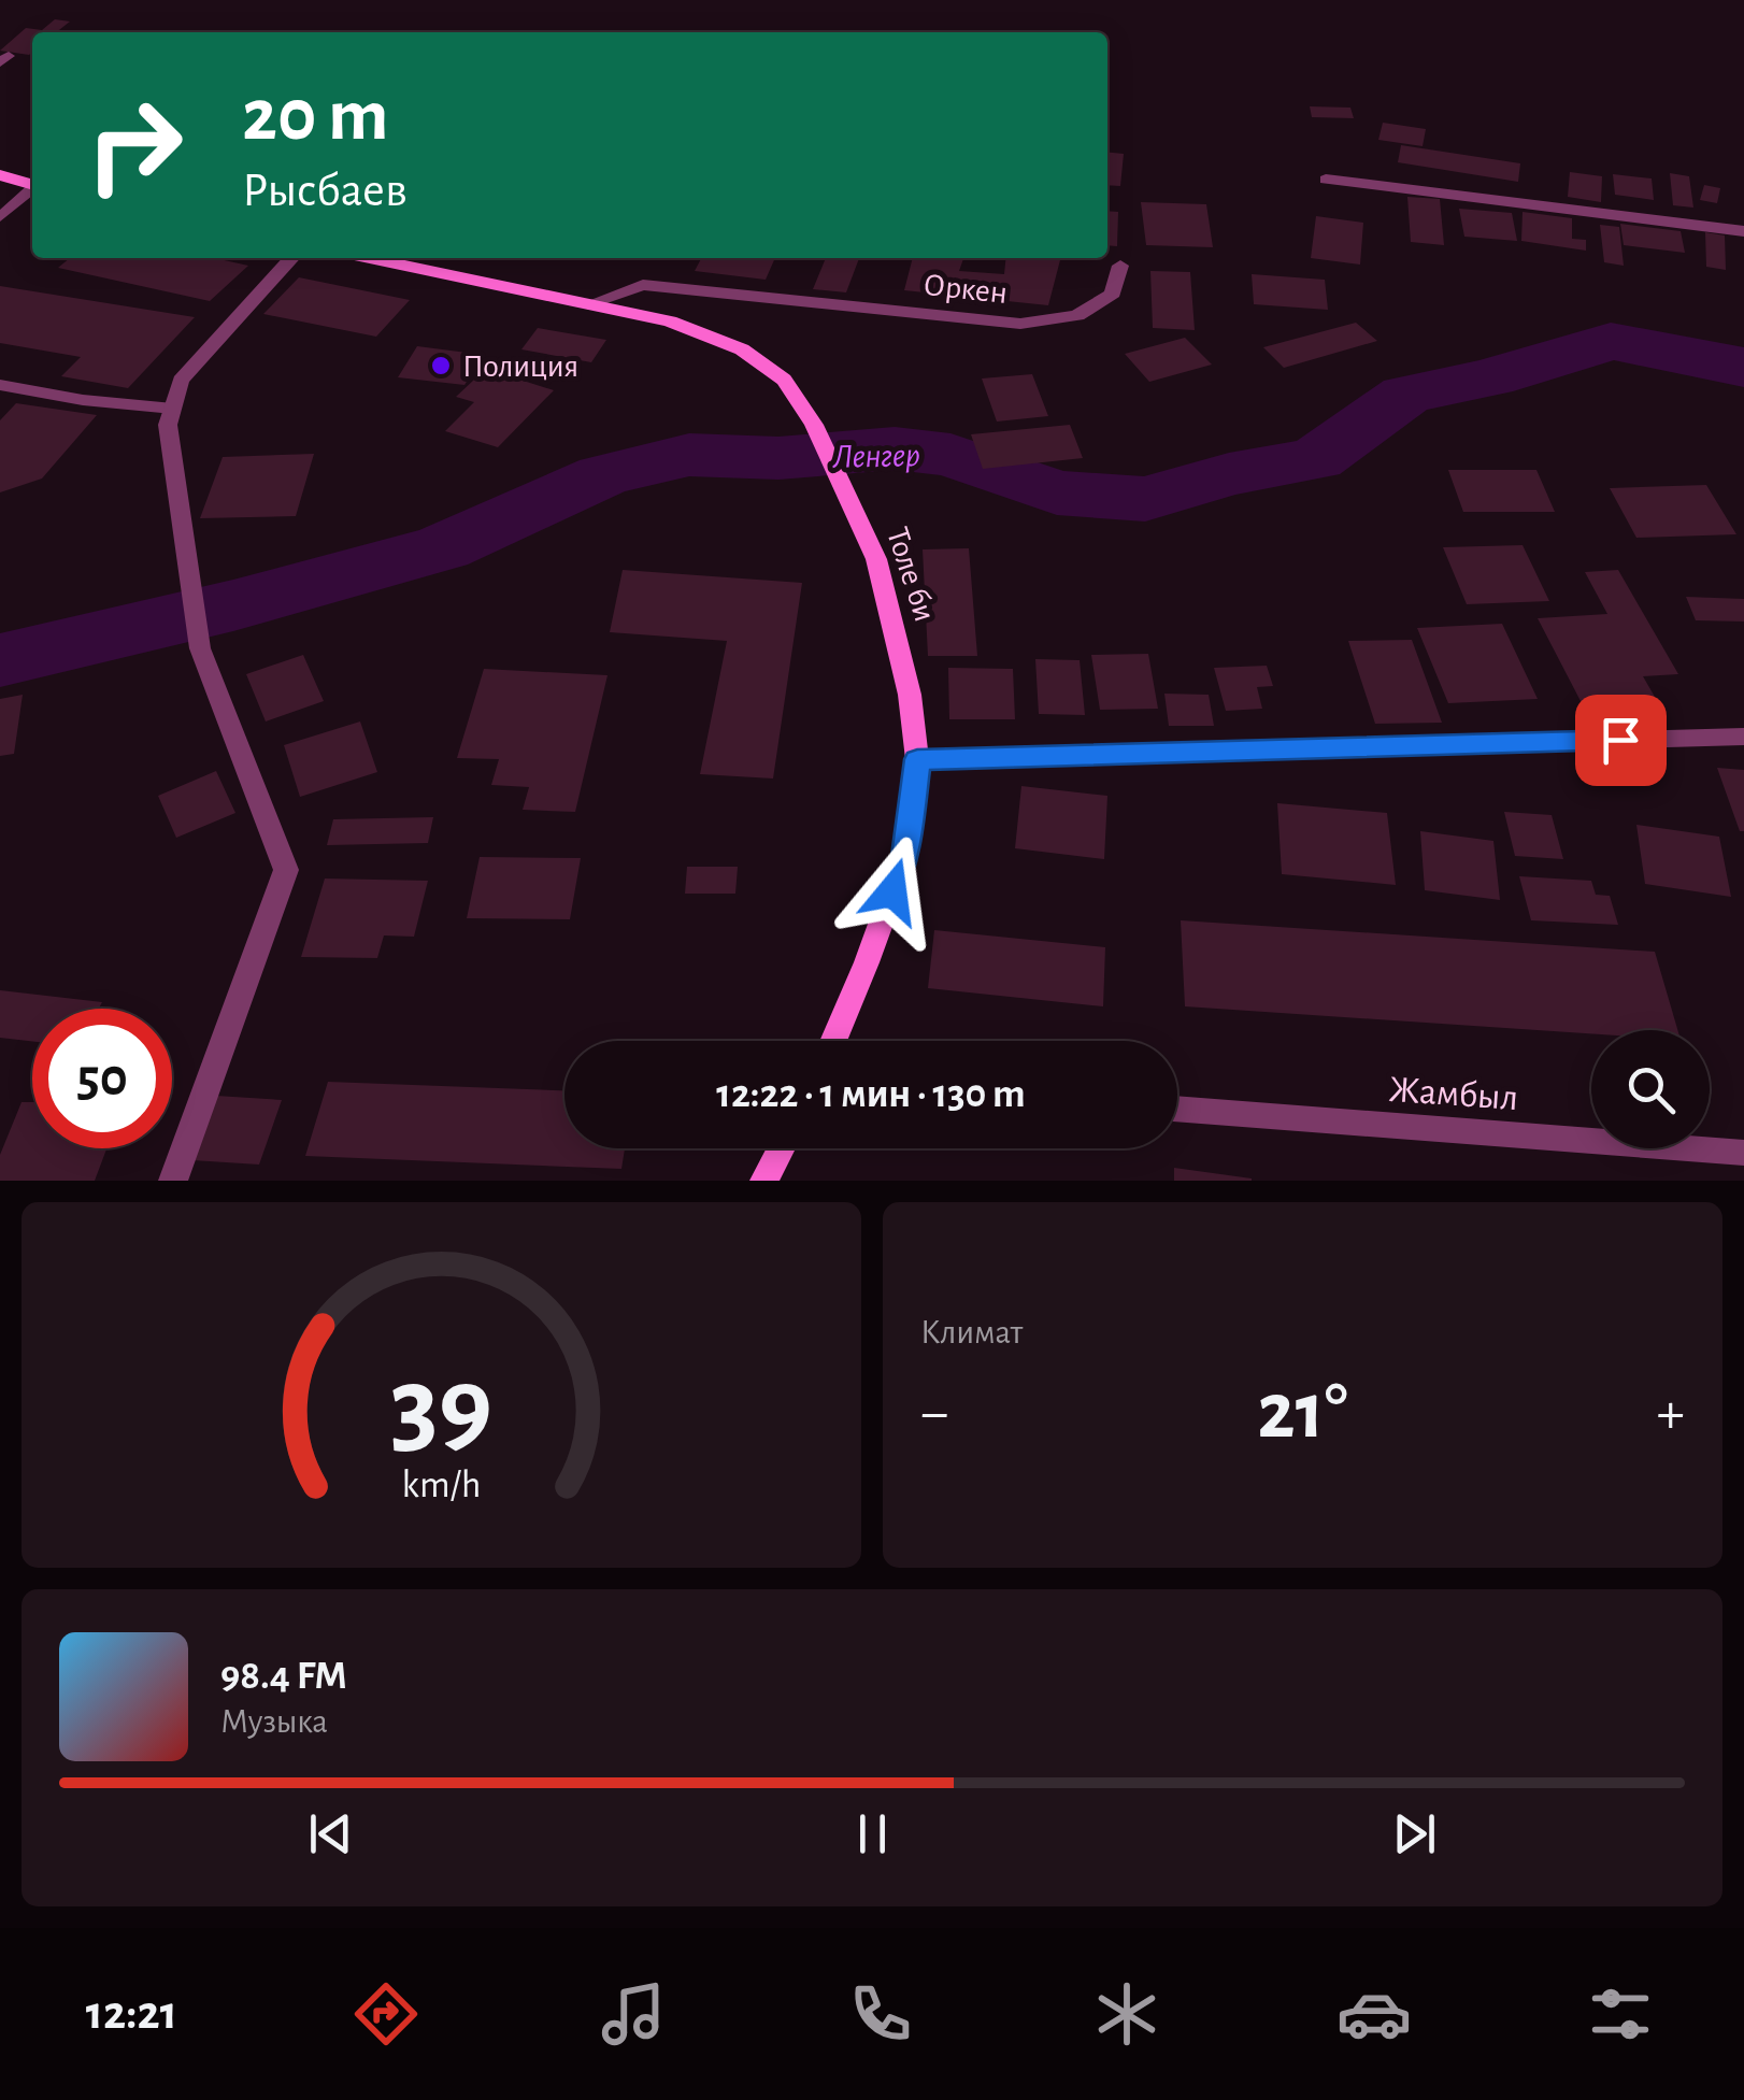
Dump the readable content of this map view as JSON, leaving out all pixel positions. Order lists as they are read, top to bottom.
{
  "streets": {
    "main road": ["Толе би"],
    "street": ["Оркен", "Жамбыл"]
  },
  "crossings": [
    ["Оркен", "Толе би"]
  ],
  "water": ["Ленгер"],
  "places": ["Полиция"],
  "page": {
    "turn": ["20 m", "Рысбаев"],
    "limit": "50",
    "trip": "12:22 · 1 мин · 130 m",
    "tile": "Климат",
    "heat": ["−", "21°", "+"],
    "song": ["98.4 FM", "Музыка"],
    "tabs": "12:21",
    "gauge": ["39", "km/h"]
  }
}
